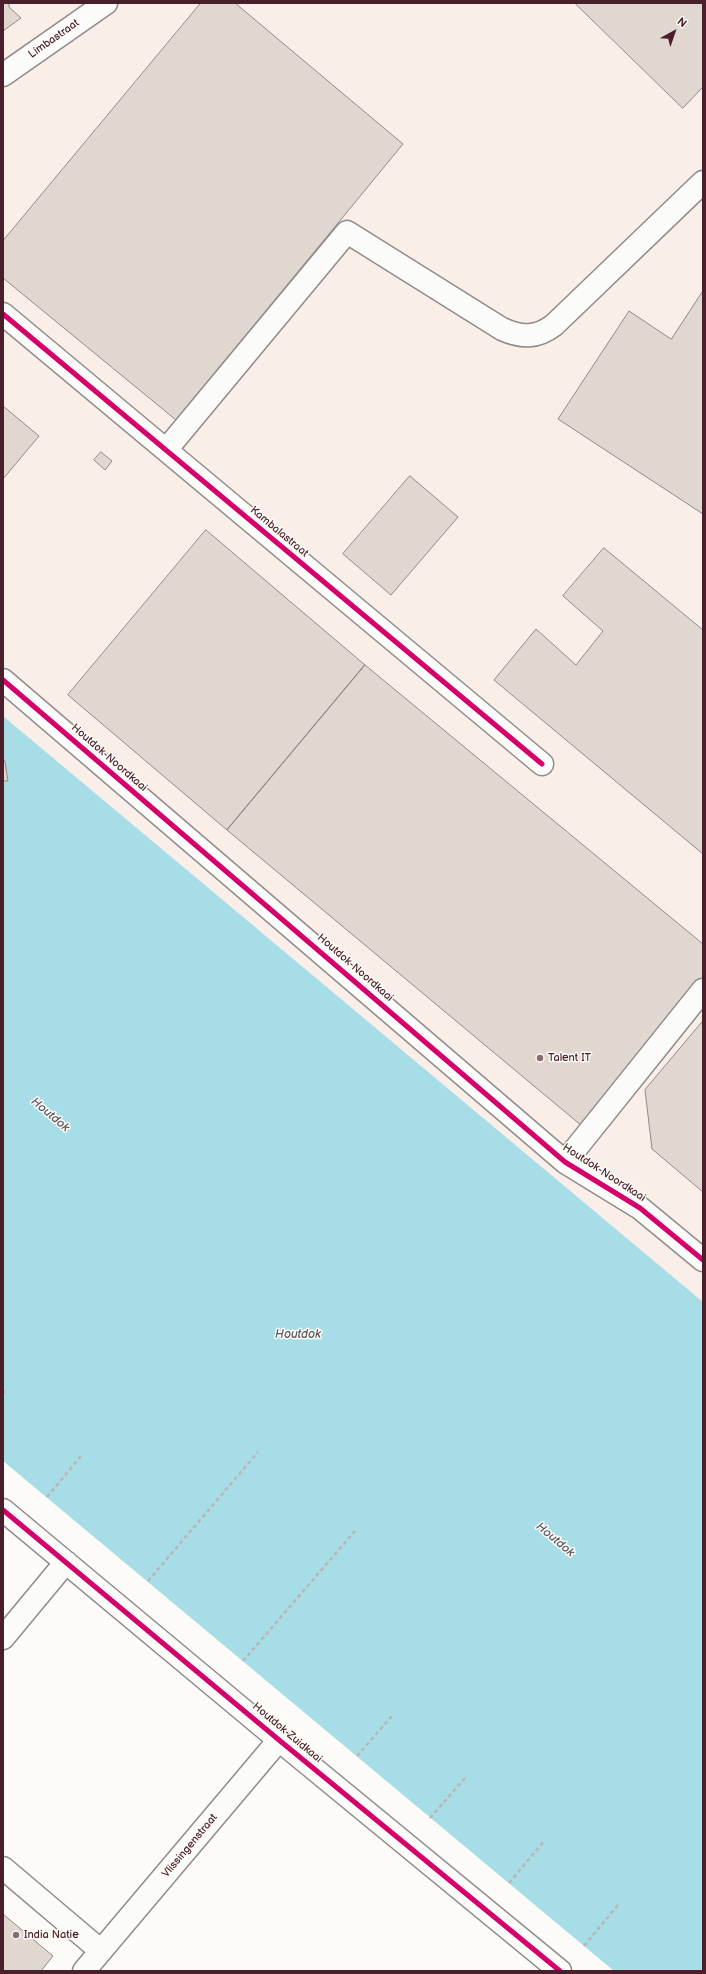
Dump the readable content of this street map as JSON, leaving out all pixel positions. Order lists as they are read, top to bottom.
{
  "streets": {
    "street": [
      "Limbastraat",
      "Kambalastraat",
      "Houtdok-Noordkaai",
      "Houtdok-Zuidkaai",
      "Vlissingenstraat"
    ]
  },
  "crossings": [
    ["Houtdok-Zuidkaai", "Vlissingenstraat"]
  ],
  "water": ["Houtdok"],
  "places": ["Talent IT", "India Natie"],
  "north": "top right"
}
